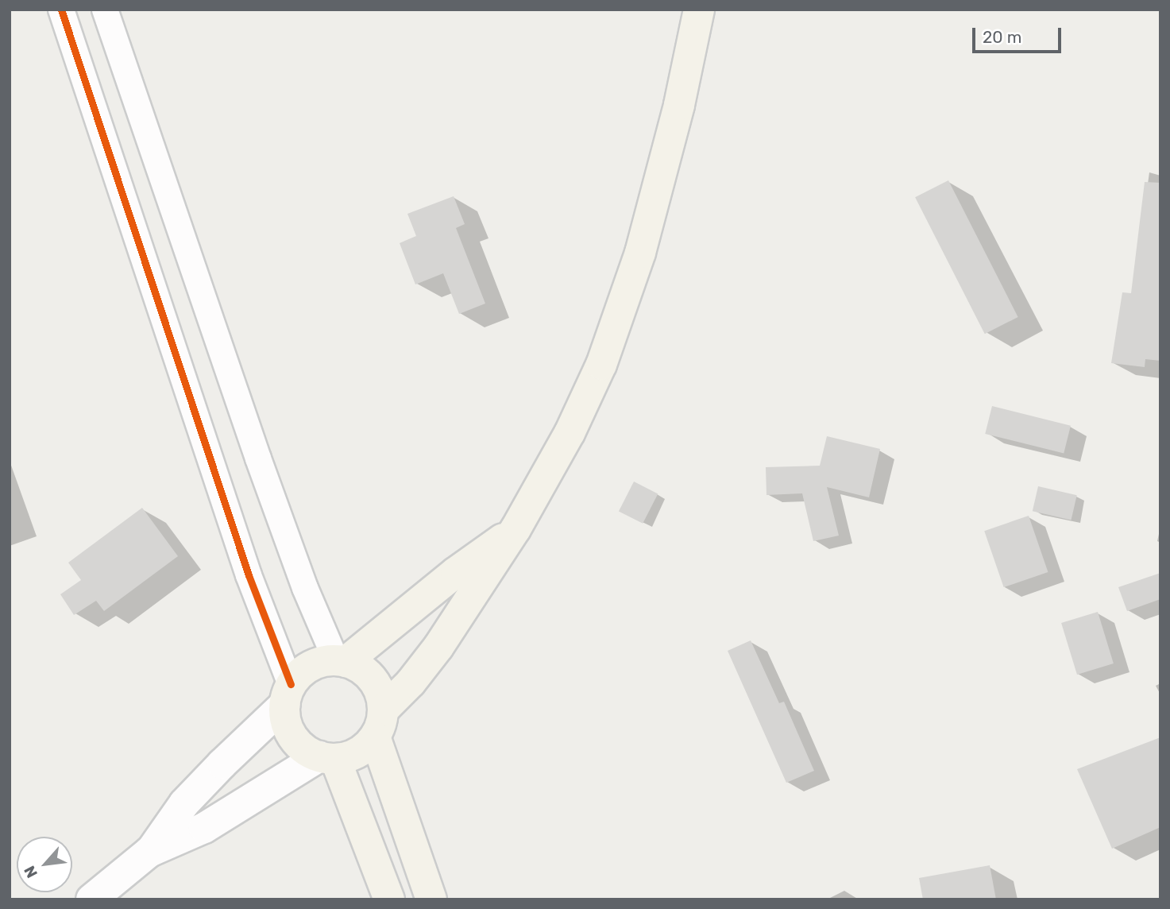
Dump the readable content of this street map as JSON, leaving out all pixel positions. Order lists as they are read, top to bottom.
{
  "scale_bar": "20 m",
  "north": "bottom left"
}
